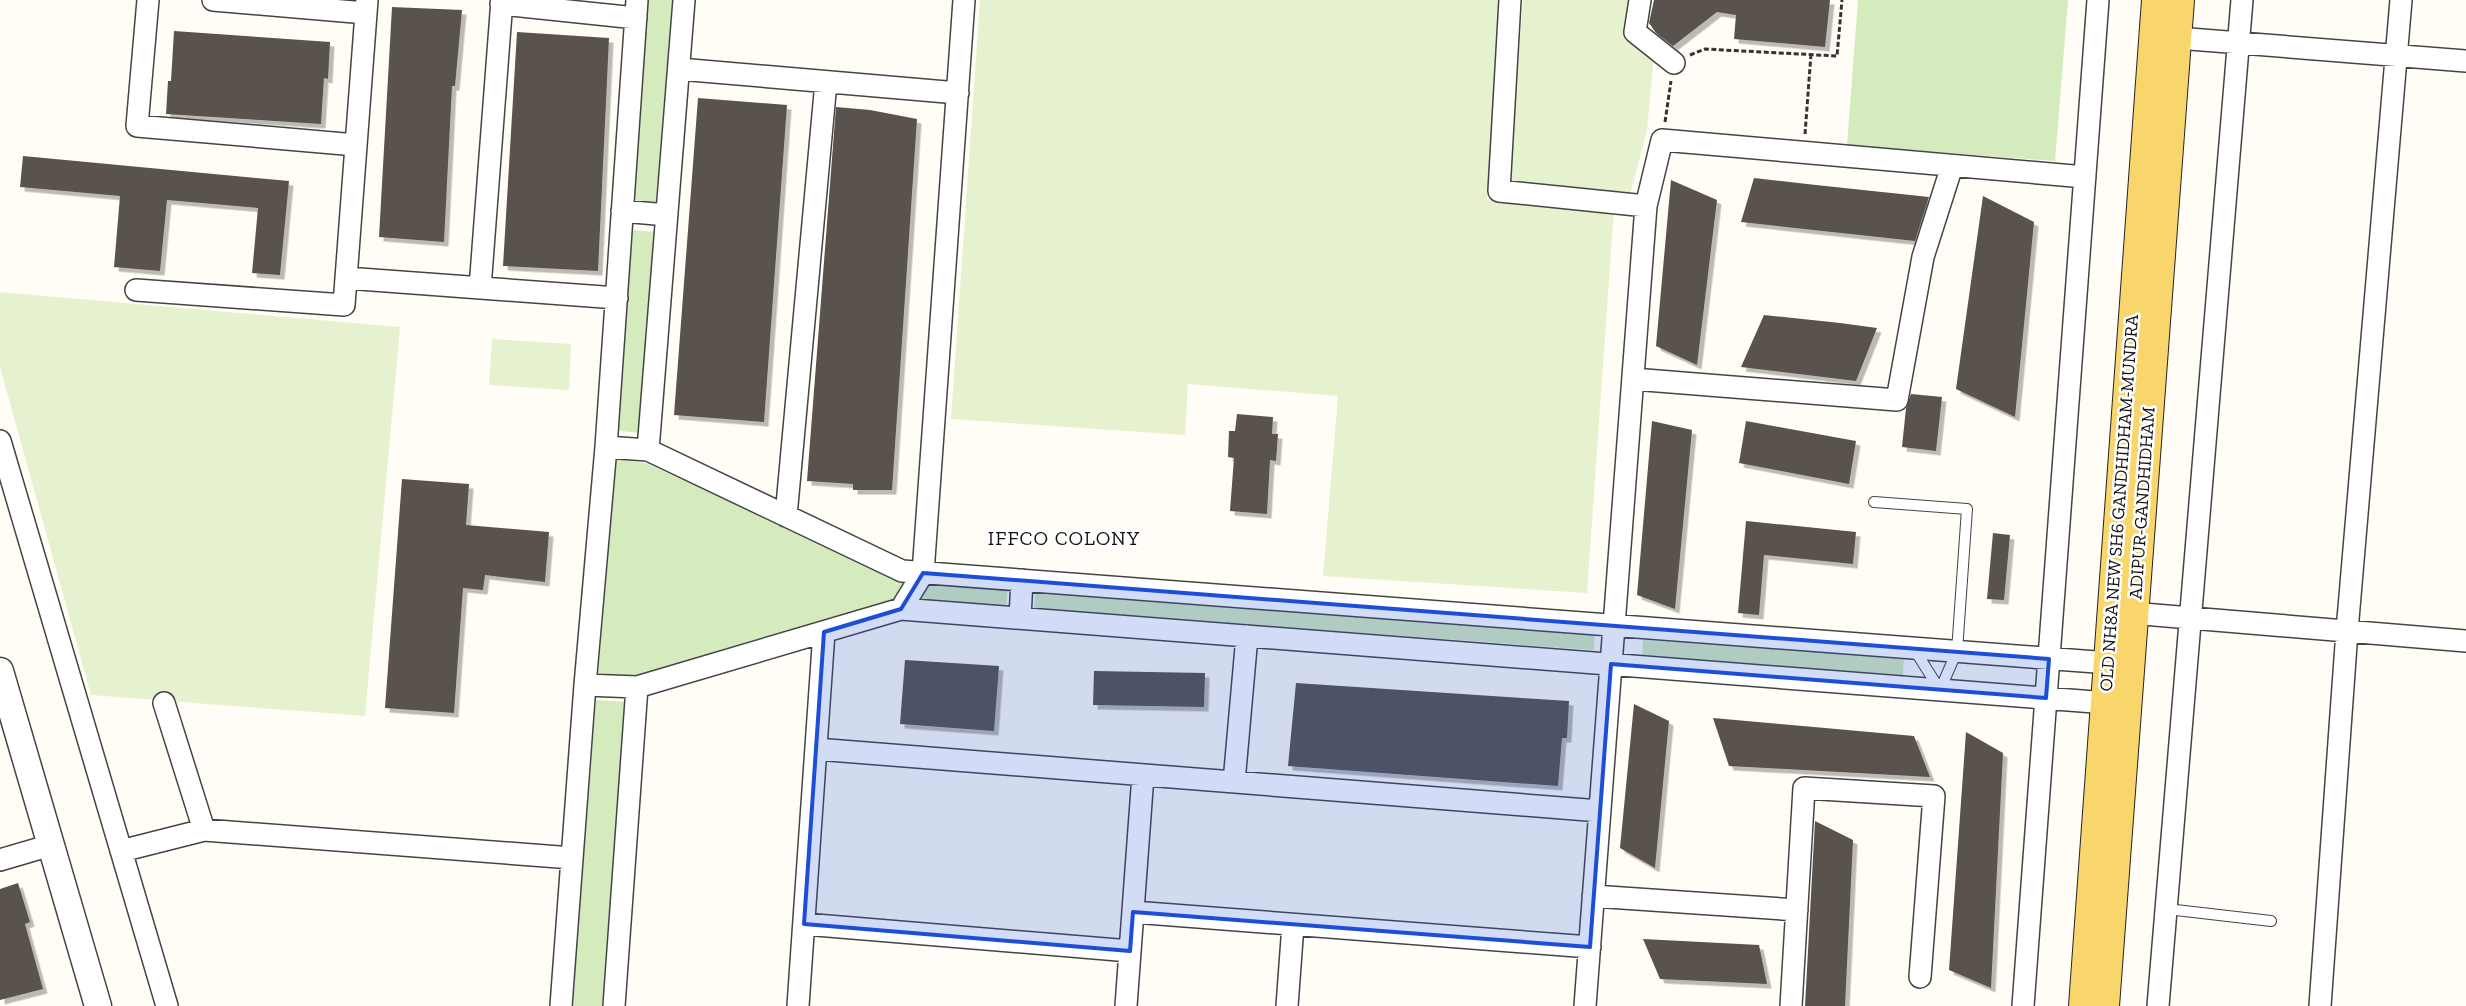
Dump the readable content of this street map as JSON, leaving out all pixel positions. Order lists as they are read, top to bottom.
{
  "streets": {
    "main road": ["OLD NH8A NEW SH6 GANDHIDHAM-MUNDRA", "ADIPUR-GANDHIDHAM"]
  },
  "crossings": [
    ["OLD NH8A NEW SH6 GANDHIDHAM-MUNDRA", "ADIPUR-GANDHIDHAM"]
  ],
  "districts": ["IFFCO COLONY"]
}
